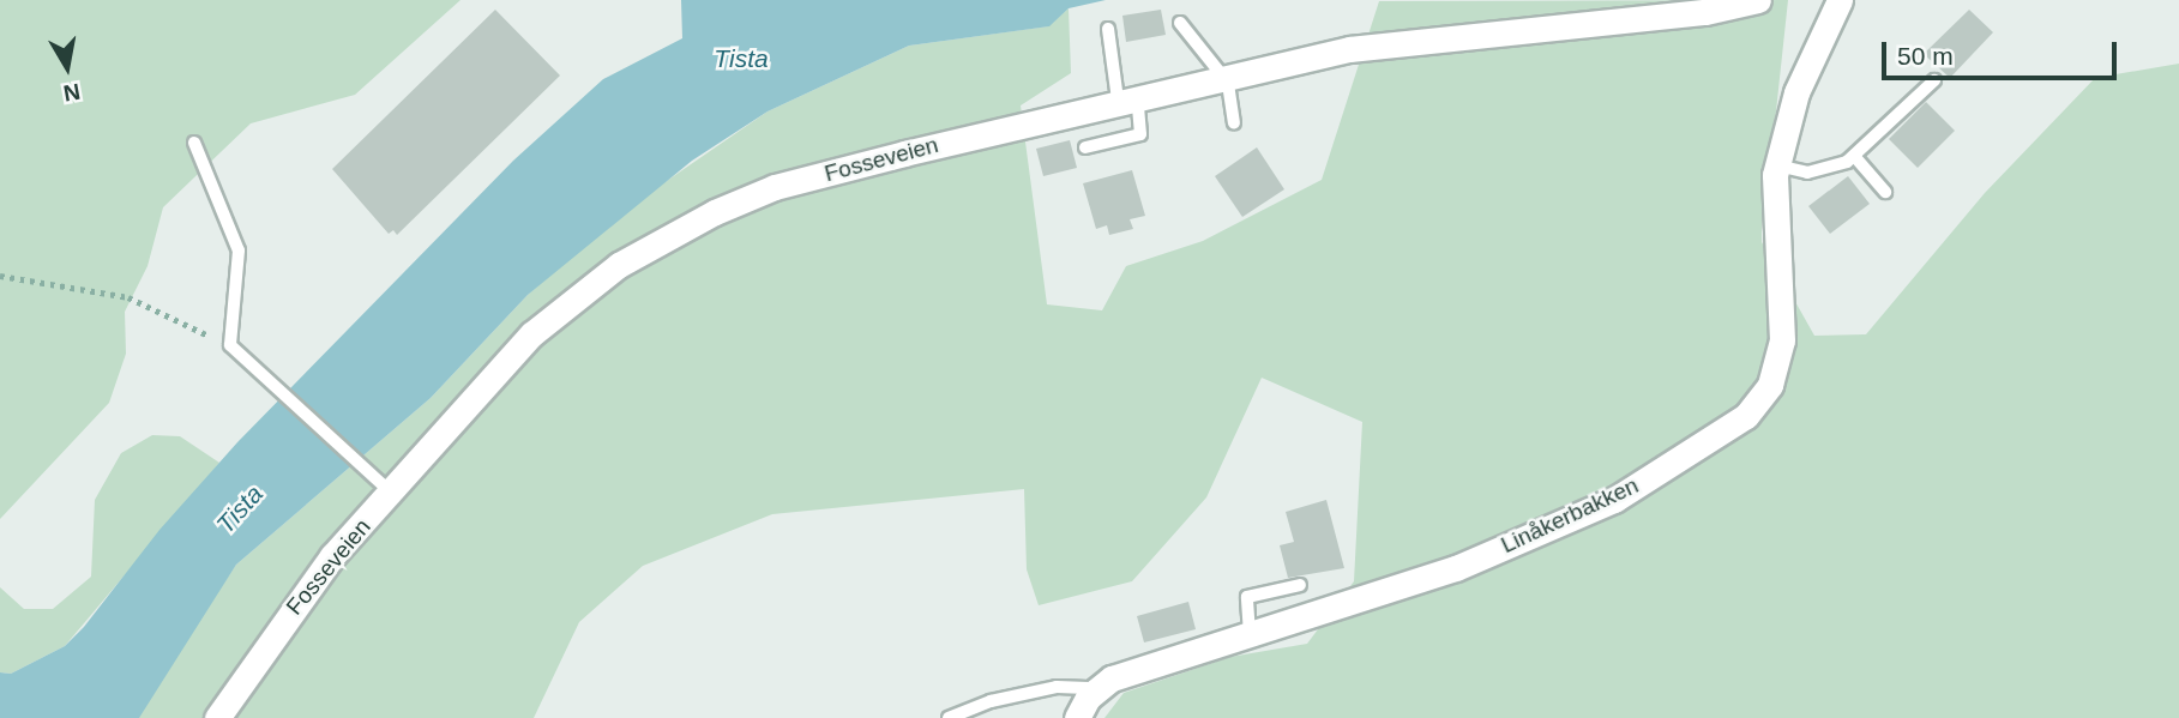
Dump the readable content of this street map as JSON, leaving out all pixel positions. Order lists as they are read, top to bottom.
{
  "streets": {
    "street": ["Fosseveien", "Linåkerbakken"]
  },
  "water": ["Tista"],
  "scale_bar": "50 m",
  "north": "bottom"
}
